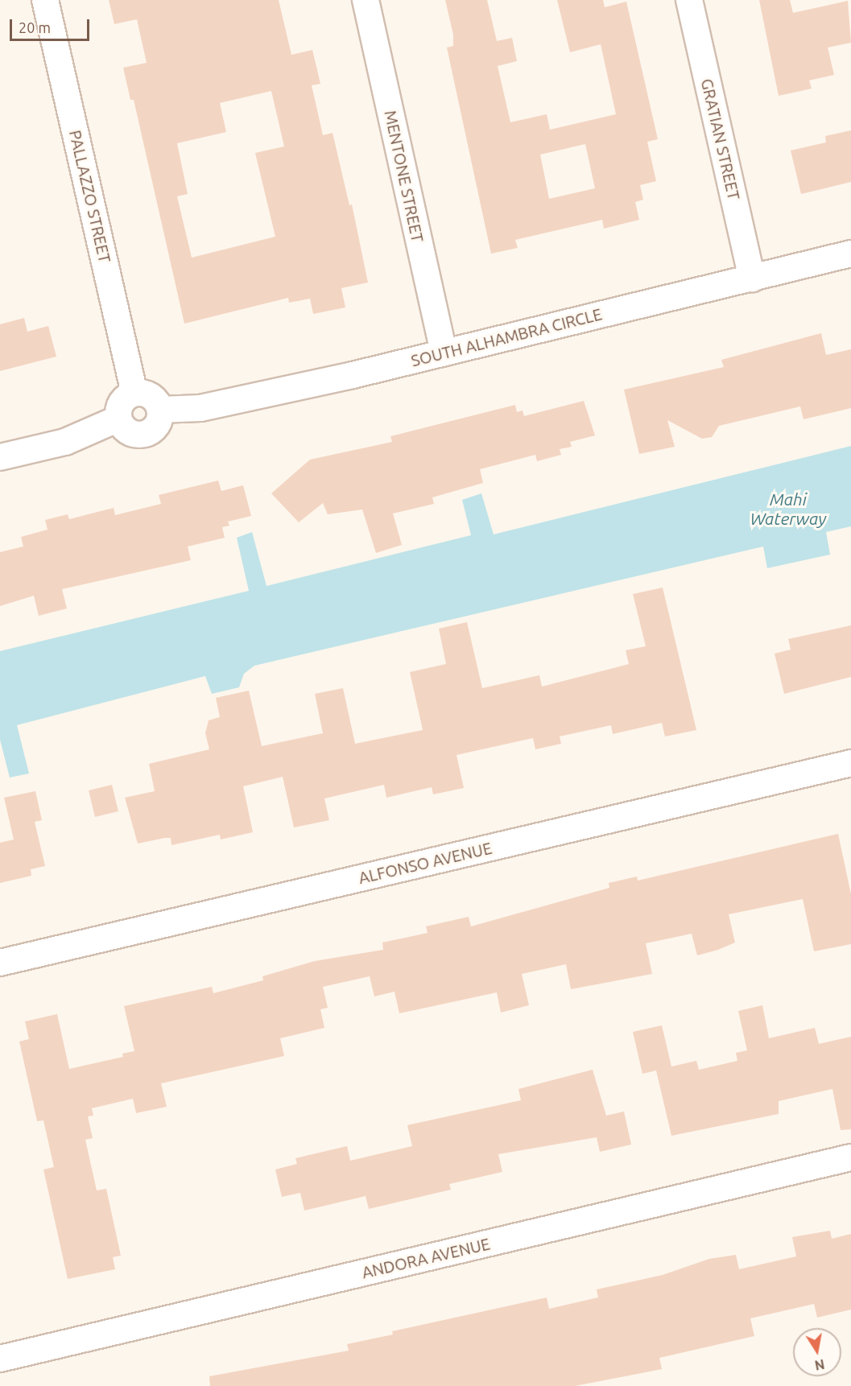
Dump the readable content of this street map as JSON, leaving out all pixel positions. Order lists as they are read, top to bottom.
{
  "streets": {
    "street": [
      "GRATIAN STREET",
      "MENTONE STREET",
      "PALLAZZO STREET",
      "SOUTH ALHAMBRA CIRCLE",
      "ALFONSO AVENUE",
      "ANDORA AVENUE"
    ]
  },
  "crossings": [
    ["GRATIAN STREET", "SOUTH ALHAMBRA CIRCLE"],
    ["MENTONE STREET", "SOUTH ALHAMBRA CIRCLE"],
    ["PALLAZZO STREET", "SOUTH ALHAMBRA CIRCLE"]
  ],
  "water": ["Mahi Waterway"],
  "scale_bar": "20 m",
  "north": "bottom"
}
